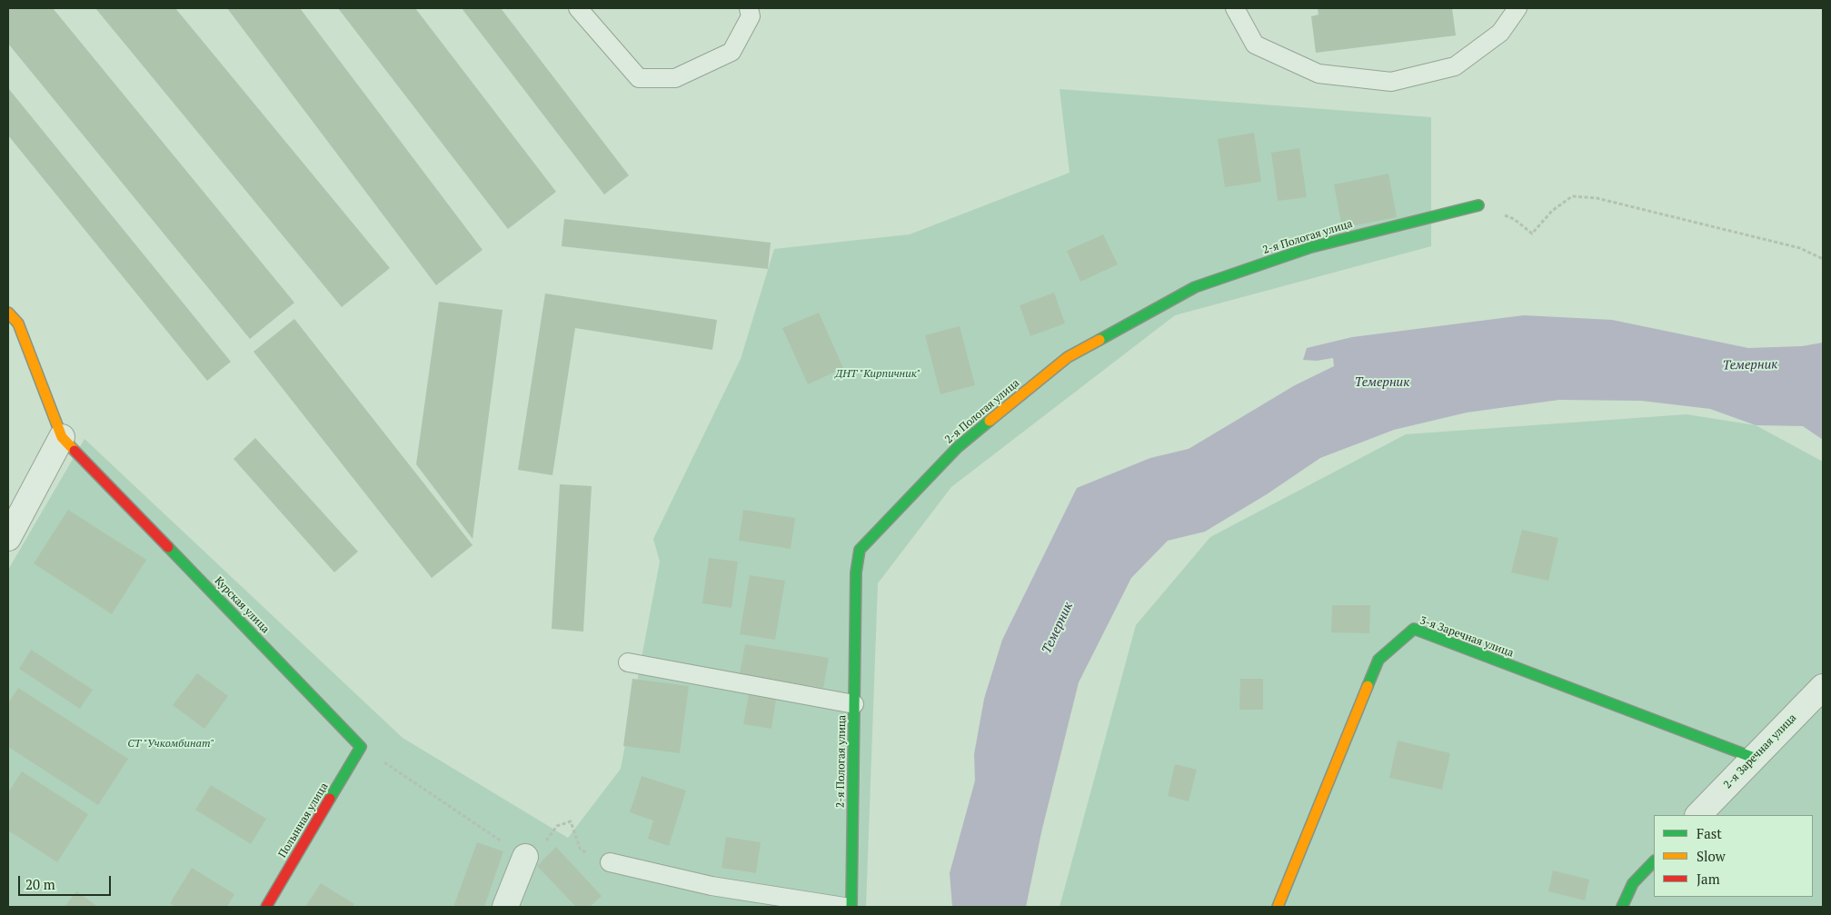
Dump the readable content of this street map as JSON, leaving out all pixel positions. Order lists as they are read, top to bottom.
{
  "streets": {
    "street": [
      "2-я Пологая улица",
      "Курская улица",
      "3-я Заречная улица",
      "2-я Заречная улица",
      "Полынная улица"
    ]
  },
  "crossings": [
    ["Курская улица", "Полынная улица"],
    ["3-я Заречная улица", "2-я Заречная улица"]
  ],
  "water": ["Темерник"],
  "parks": ["ДНТ \"Кирпичник\"", "СТ \"Учкомбинат\""],
  "legend": ["Fast", "Slow", "Jam"],
  "scale_bar": "20 m"
}
